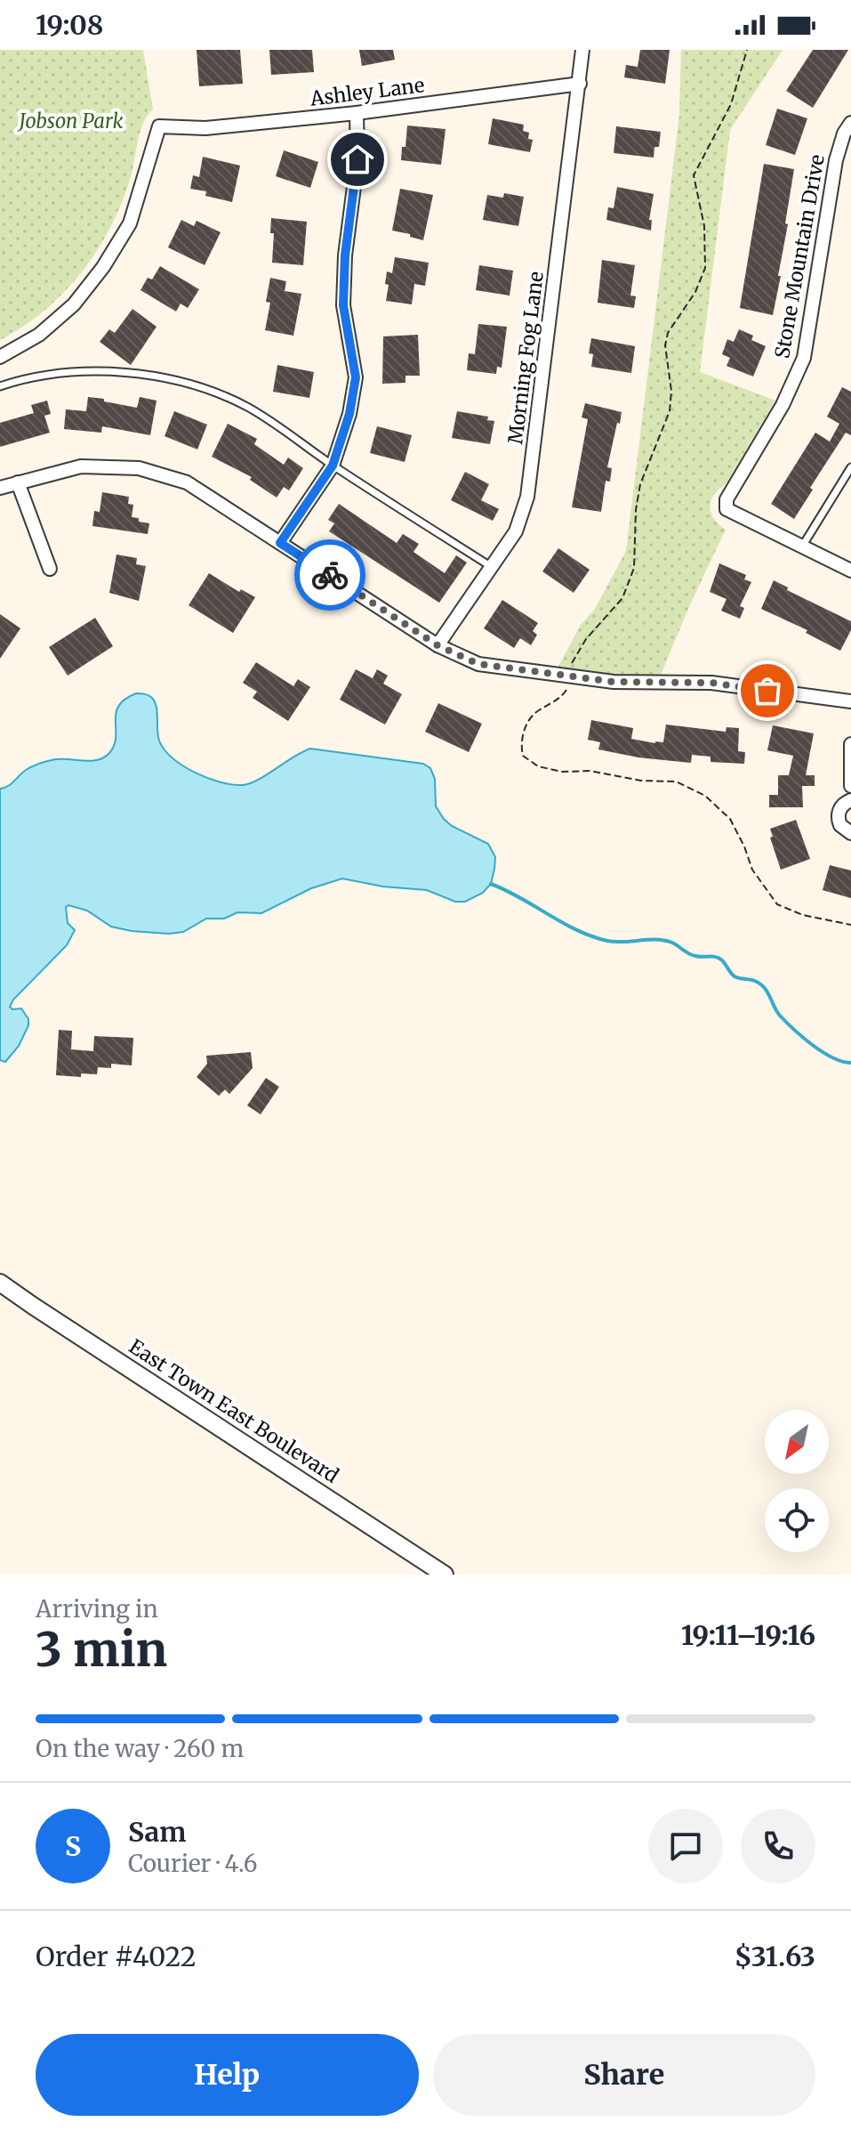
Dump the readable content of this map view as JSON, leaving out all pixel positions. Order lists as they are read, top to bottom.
{
  "streets": {
    "street": [
      "Ashley Lane",
      "Stone Mountain Drive",
      "Morning Fog Lane",
      "East Town East Boulevard"
    ]
  },
  "crossings": [
    ["Ashley Lane", "Morning Fog Lane"]
  ],
  "parks": ["Jobson Park"],
  "north": "bottom left",
  "page": {
    "status": "19:08",
    "heading": ["3 min", "Arriving in", "19:11–19:16"],
    "panel": [
      "Sam",
      "Courier · 4.6",
      "Order #4022",
      "$31.63"
    ],
    "bar": "On the way · 260 m",
    "round": "S",
    "buttons": ["Help", "Share"]
  }
}
